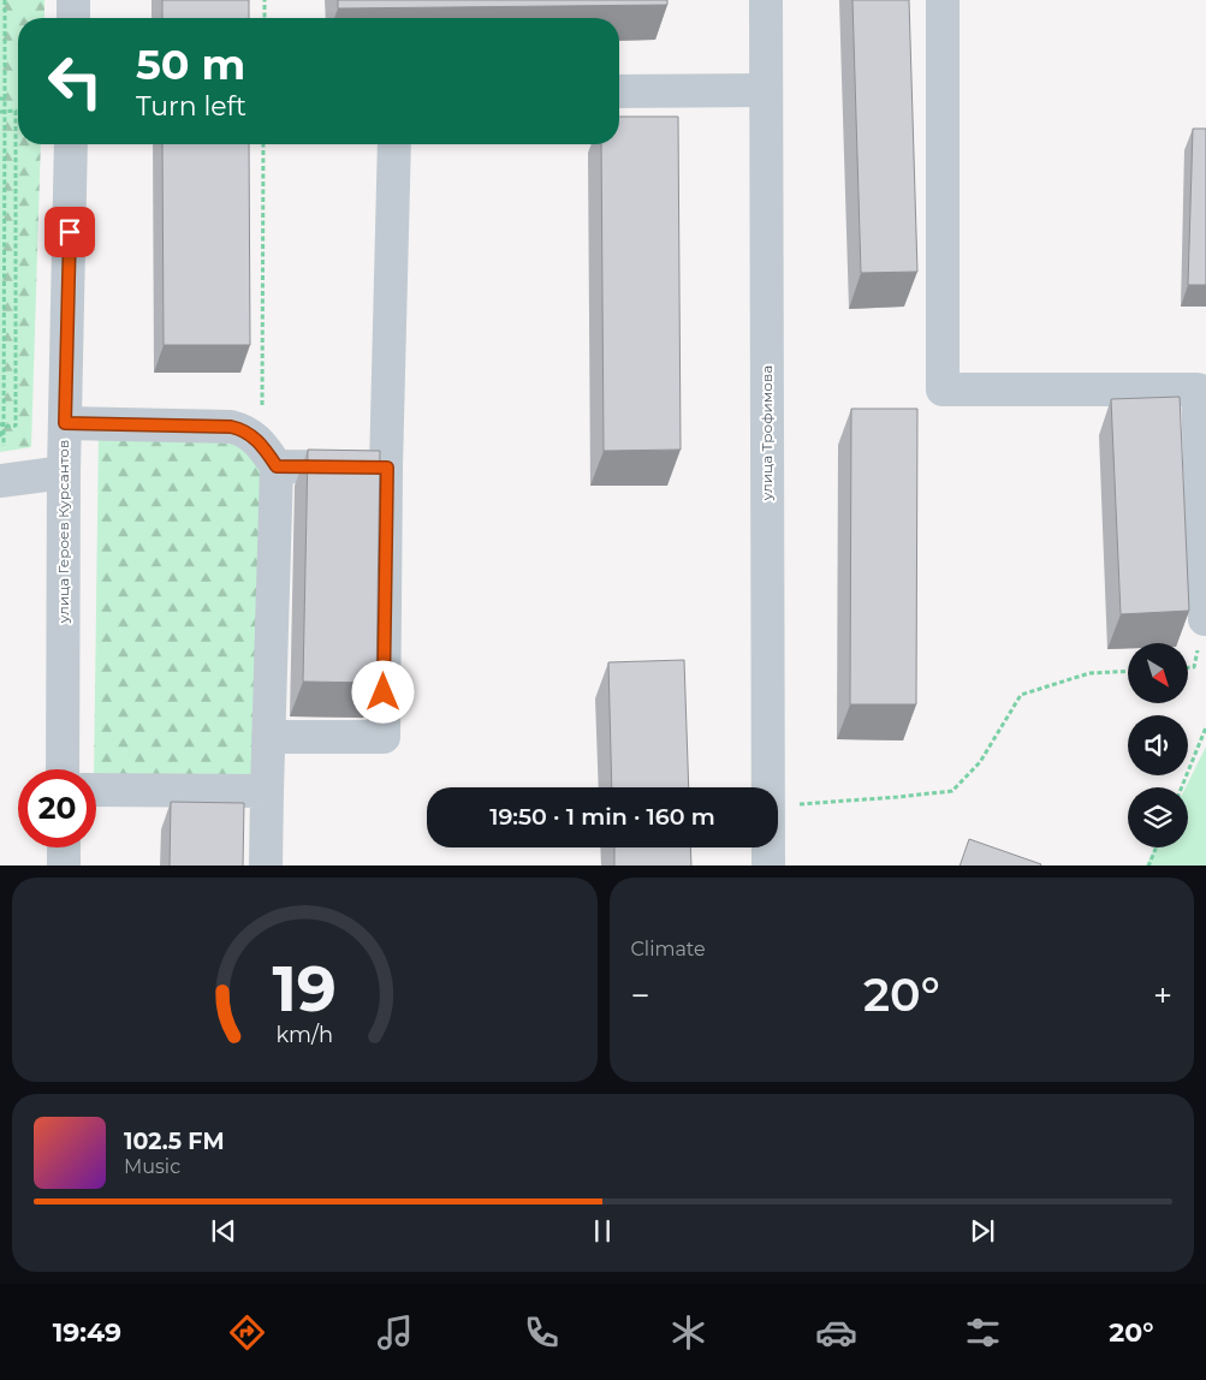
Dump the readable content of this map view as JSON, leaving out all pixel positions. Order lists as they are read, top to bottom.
{
  "streets": {
    "street": ["улица Трофимова", "улица Героев Курсантов"]
  },
  "north": "bottom right",
  "page": {
    "turn": ["50 m", "Turn left"],
    "limit": "20",
    "trip": "19:50 · 1 min · 160 m",
    "tile": "Climate",
    "heat": ["−", "20°", "+"],
    "song": ["102.5 FM", "Music"],
    "tabs": ["19:49", "20°"],
    "gauge": ["19", "km/h"]
  }
}
